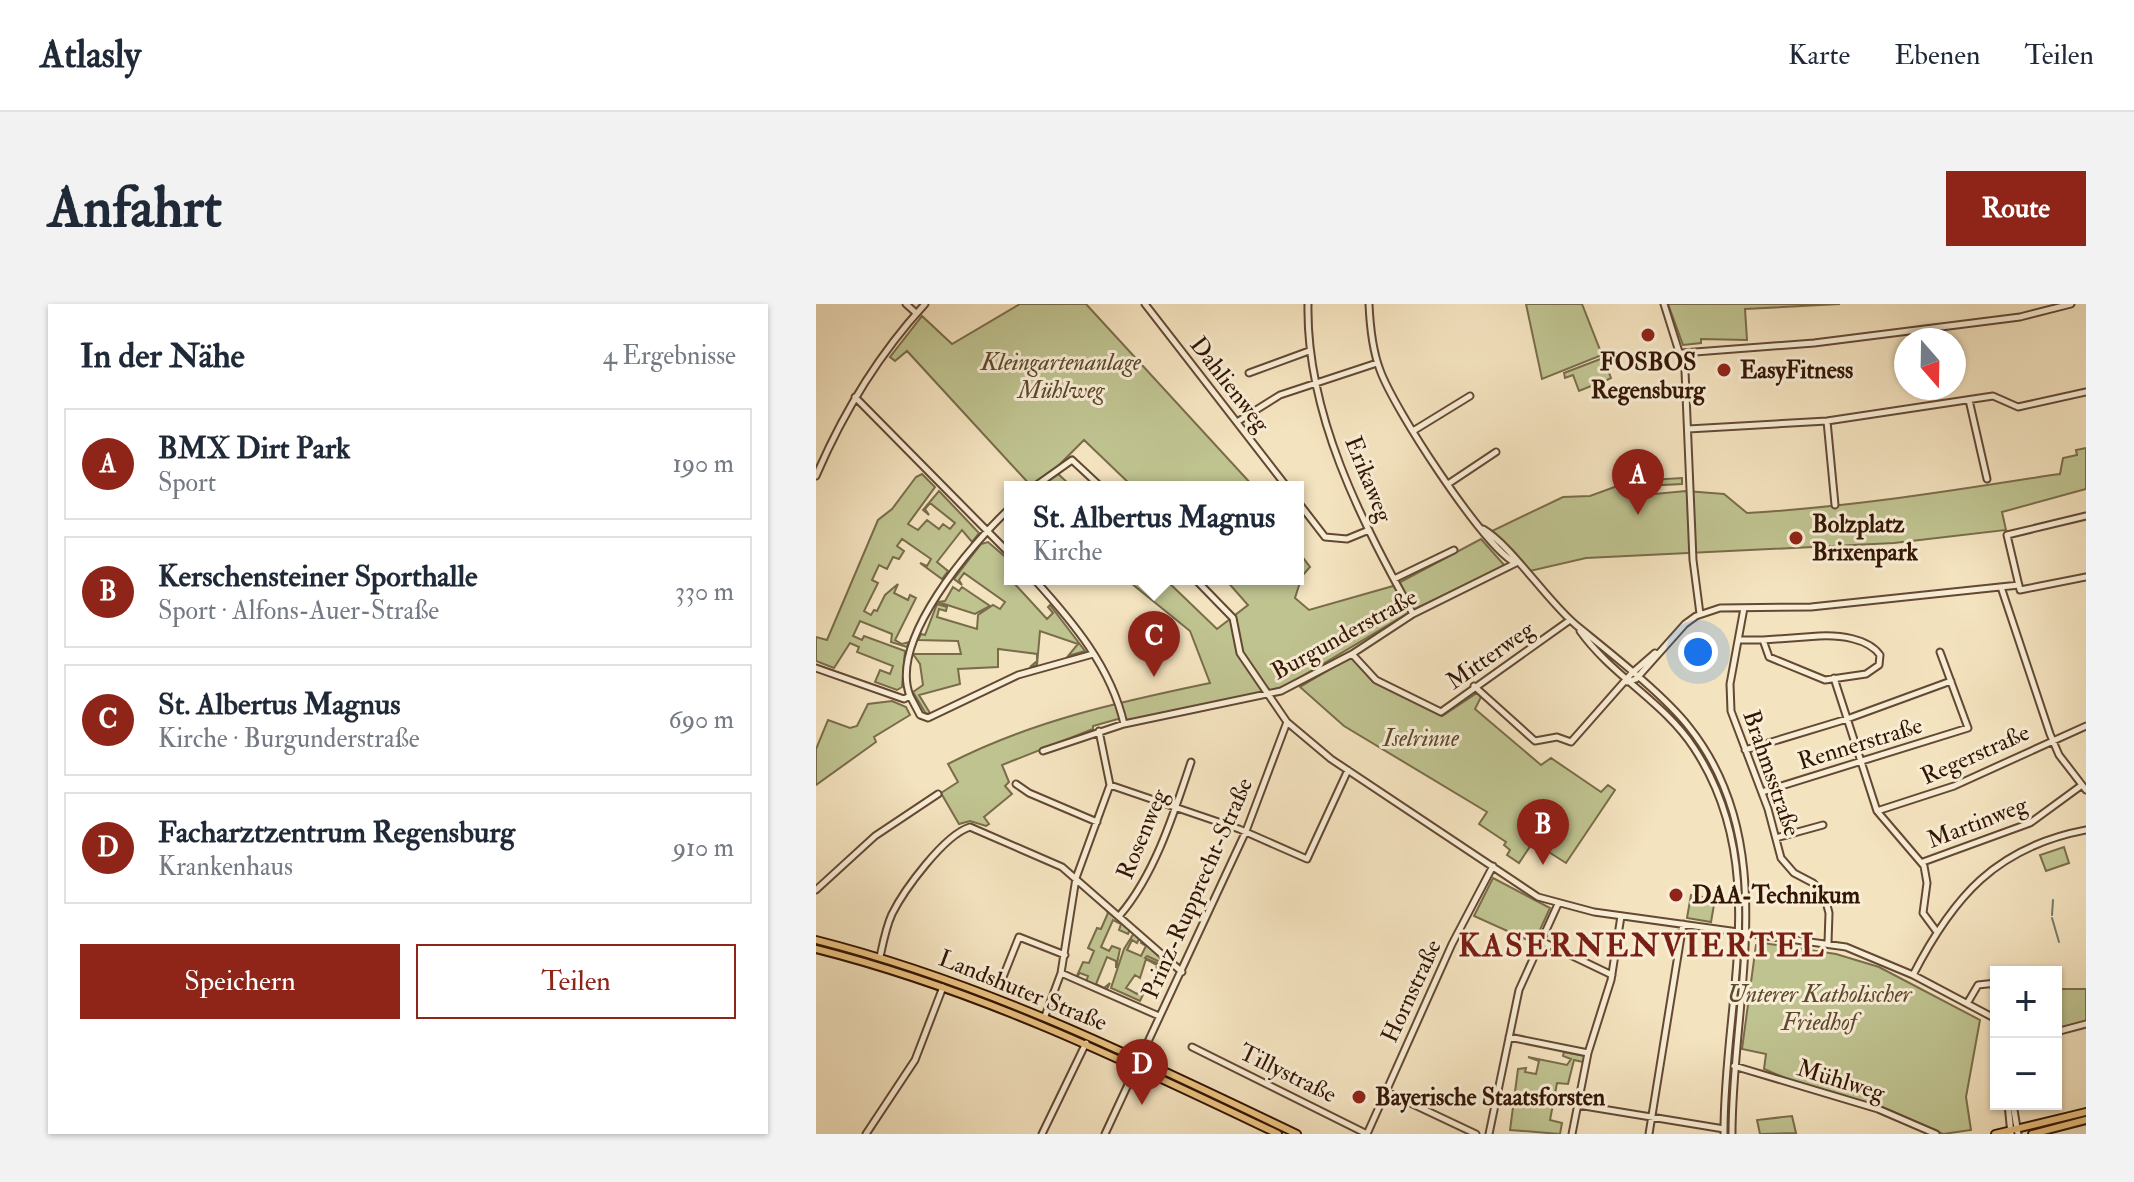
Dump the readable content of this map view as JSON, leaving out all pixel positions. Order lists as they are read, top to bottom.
{
  "streets": {
    "main road": ["Landshuter Straße"],
    "street": [
      "Dahlienweg",
      "Erikaweg",
      "Burgunderstraße",
      "Mitterweg",
      "Rennerstraße",
      "Regerstraße",
      "Brahmsstraße",
      "Martinweg",
      "Rosenweg",
      "Prinz-Rupprecht-Straße",
      "Hornstraße",
      "Tillystraße",
      "Mühlweg"
    ]
  },
  "crossings": [
    ["Erikaweg", "Burgunderstraße"],
    ["Burgunderstraße", "Mitterweg"],
    ["Rennerstraße", "Brahmsstraße"],
    ["Prinz-Rupprecht-Straße", "Landshuter Straße"],
    ["Hornstraße", "Tillystraße"]
  ],
  "districts": ["KASERNENVIERTEL"],
  "parks": ["Kleingartenanlage Mühlweg", "Iselrinne", "Unterer Katholischer Friedhof"],
  "places": [
    "FOSBOS Regensburg",
    "EasyFitness",
    "Bolzplatz Brixenpark",
    "DAA-Technikum",
    "Bayerische Staatsforsten"
  ],
  "north": "bottom",
  "page": {
    "header": "Atlasly",
    "nav": ["Karte", "Ebenen", "Teilen"],
    "buttons": [
      "Route",
      ["Speichern", "Teilen"]
    ],
    "title": "Anfahrt",
    "heading": ["In der Nähe", "4 Ergebnisse"],
    "list": [
      {
        "mark": "A",
        "name": "BMX Dirt Park",
        "note": "Sport",
        "value": "190 m"
      },
      {
        "mark": "B",
        "name": "Kerschensteiner Sporthalle",
        "note": "Sport · Alfons-Auer-Straße",
        "value": "330 m"
      },
      {
        "mark": "C",
        "name": "St. Albertus Magnus",
        "note": "Kirche · Burgunderstraße",
        "value": "690 m"
      },
      {
        "mark": "D",
        "name": "Facharztzentrum Regensburg",
        "note": "Krankenhaus",
        "value": "910 m"
      }
    ],
    "pins": [
      "A",
      "C",
      "B",
      "D"
    ],
    "popup": ["St. Albertus Magnus", "Kirche"],
    "map_buttons": ["+", "−"]
  }
}
